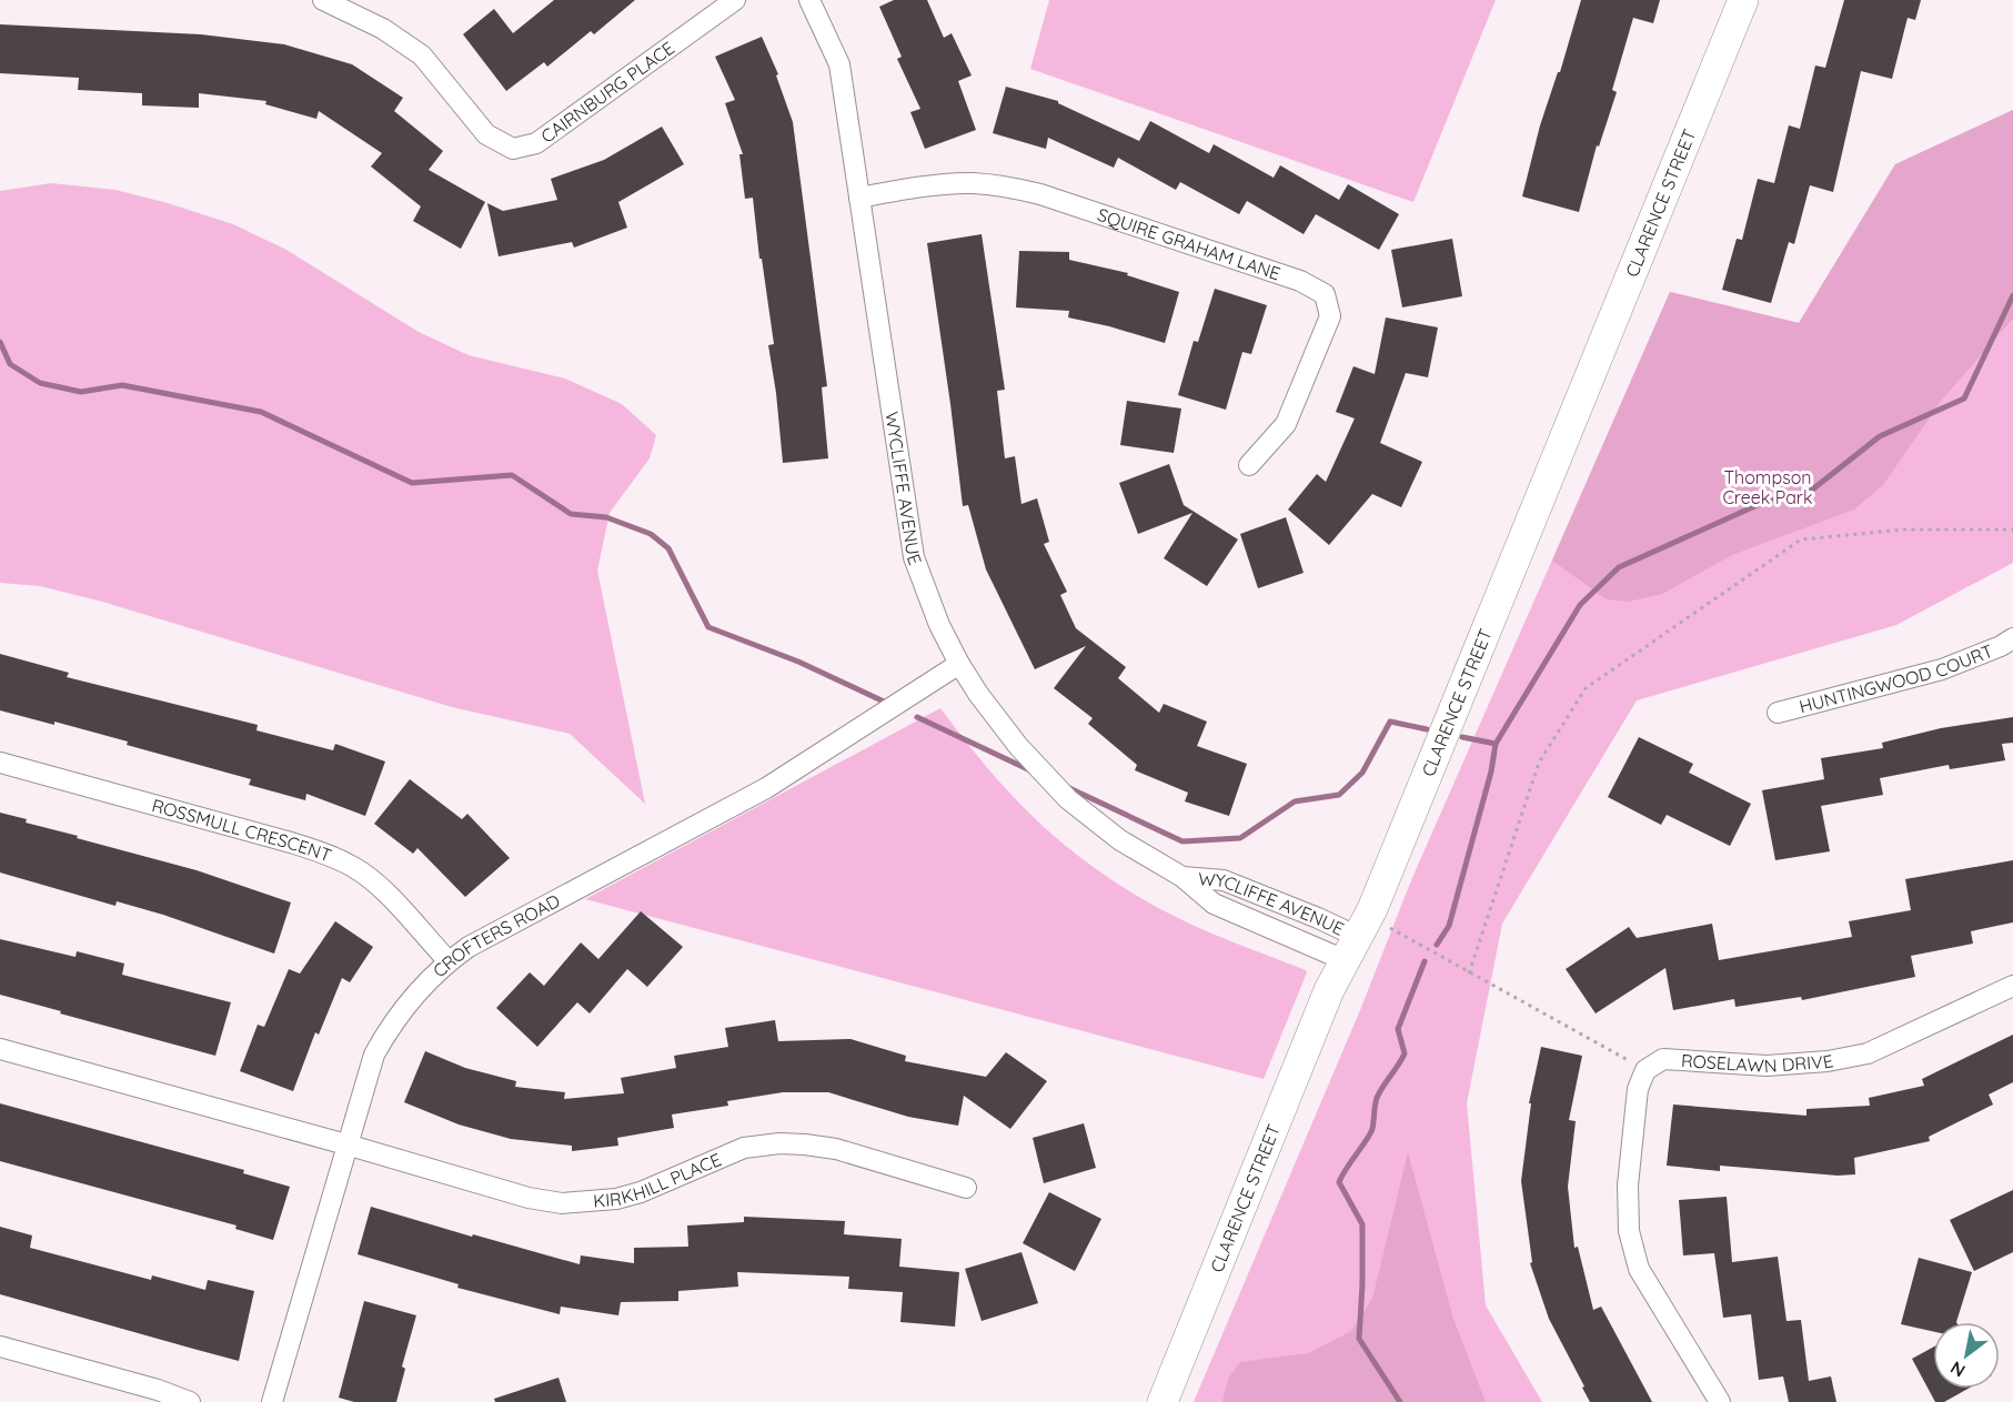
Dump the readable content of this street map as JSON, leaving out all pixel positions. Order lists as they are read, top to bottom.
{
  "streets": {
    "street": [
      "CAIRNBURG PLACE",
      "CLARENCE STREET",
      "SQUIRE GRAHAM LANE",
      "WYCLIFFE AVENUE",
      "HUNTINGWOOD COURT",
      "ROSSMULL CRESCENT",
      "CROFTERS ROAD",
      "ROSELAWN DRIVE",
      "KIRKHILL PLACE"
    ]
  },
  "crossings": [
    ["CLARENCE STREET", "WYCLIFFE AVENUE"],
    ["SQUIRE GRAHAM LANE", "WYCLIFFE AVENUE"],
    ["WYCLIFFE AVENUE", "CROFTERS ROAD"],
    ["ROSSMULL CRESCENT", "CROFTERS ROAD"],
    ["CROFTERS ROAD", "KIRKHILL PLACE"]
  ],
  "parks": ["Thompson Creek Park"],
  "north": "bottom left"
}
